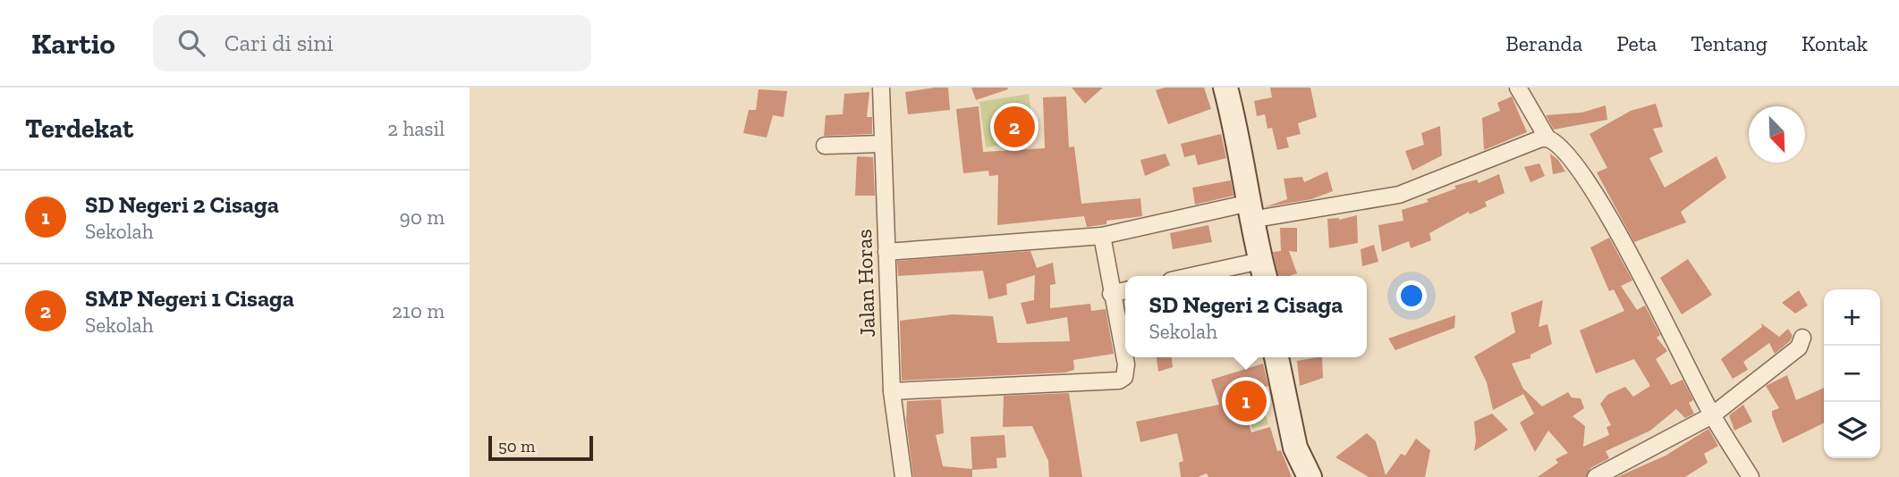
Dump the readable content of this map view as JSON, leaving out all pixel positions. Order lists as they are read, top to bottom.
{
  "streets": {
    "street": ["Jalan Horas"]
  },
  "scale_bar": "50 m",
  "north": "bottom right",
  "page": {
    "header": "Kartio",
    "search": "Cari di sini",
    "nav": [
      "Beranda",
      "Peta",
      "Tentang",
      "Kontak"
    ],
    "heading": ["Terdekat", "2 hasil"],
    "pins": ["2", "1"],
    "list": [
      {
        "mark": "1",
        "name": "SD Negeri 2 Cisaga",
        "note": "Sekolah",
        "value": "90 m"
      },
      {
        "mark": "2",
        "name": "SMP Negeri 1 Cisaga",
        "note": "Sekolah",
        "value": "210 m"
      }
    ],
    "popup": ["SD Negeri 2 Cisaga", "Sekolah"],
    "map_buttons": ["+", "−"],
    "scale": "50 m"
  }
}
